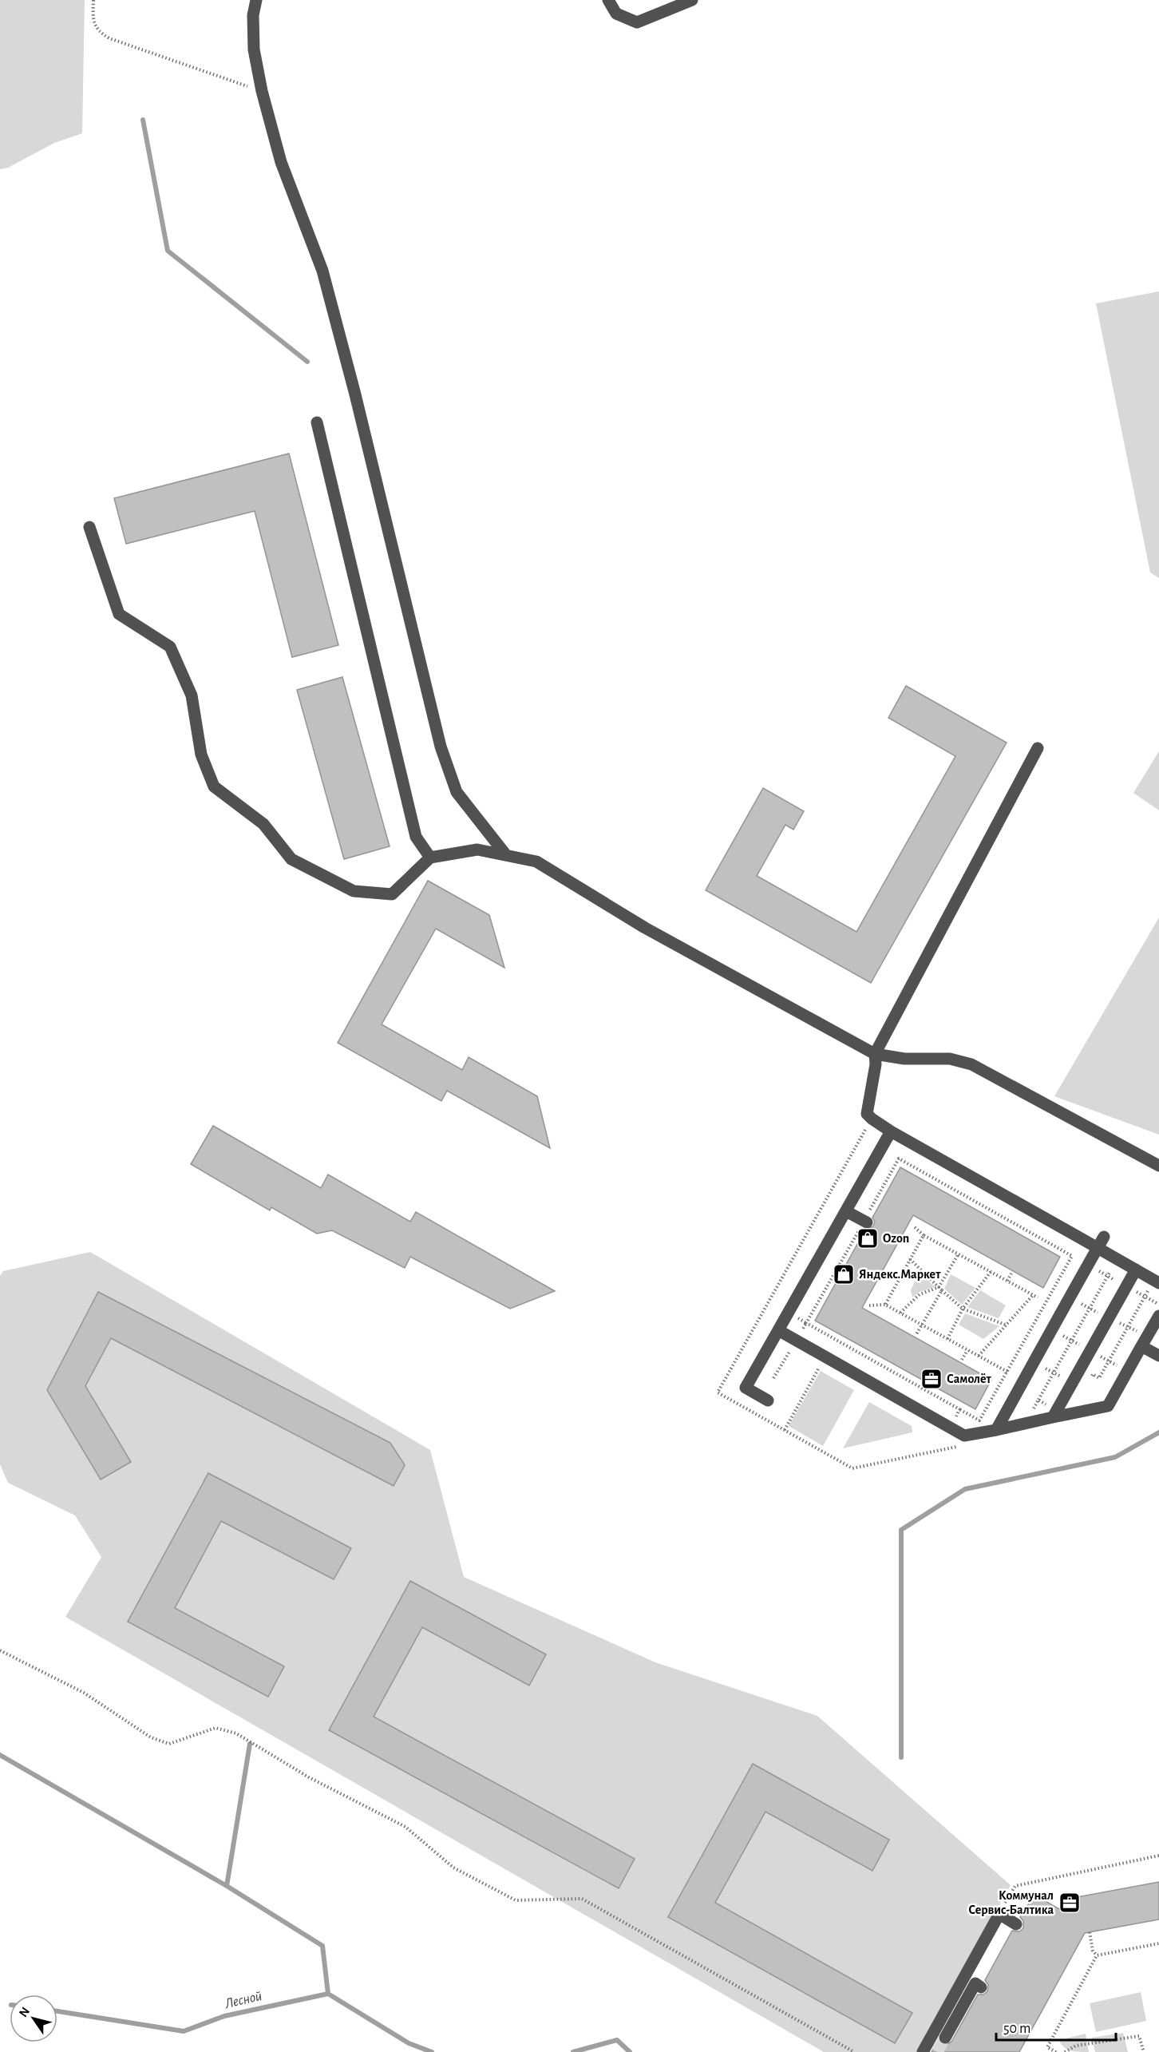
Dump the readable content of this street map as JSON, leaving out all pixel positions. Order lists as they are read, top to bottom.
{
  "water": ["Лесной"],
  "places": {
    "shop": ["Ozon", "Яндекс.Маркет"],
    "office": ["Самолёт", "Коммунал Сервис-Балтика"]
  },
  "scale_bar": "50 m",
  "north": "top left"
}
